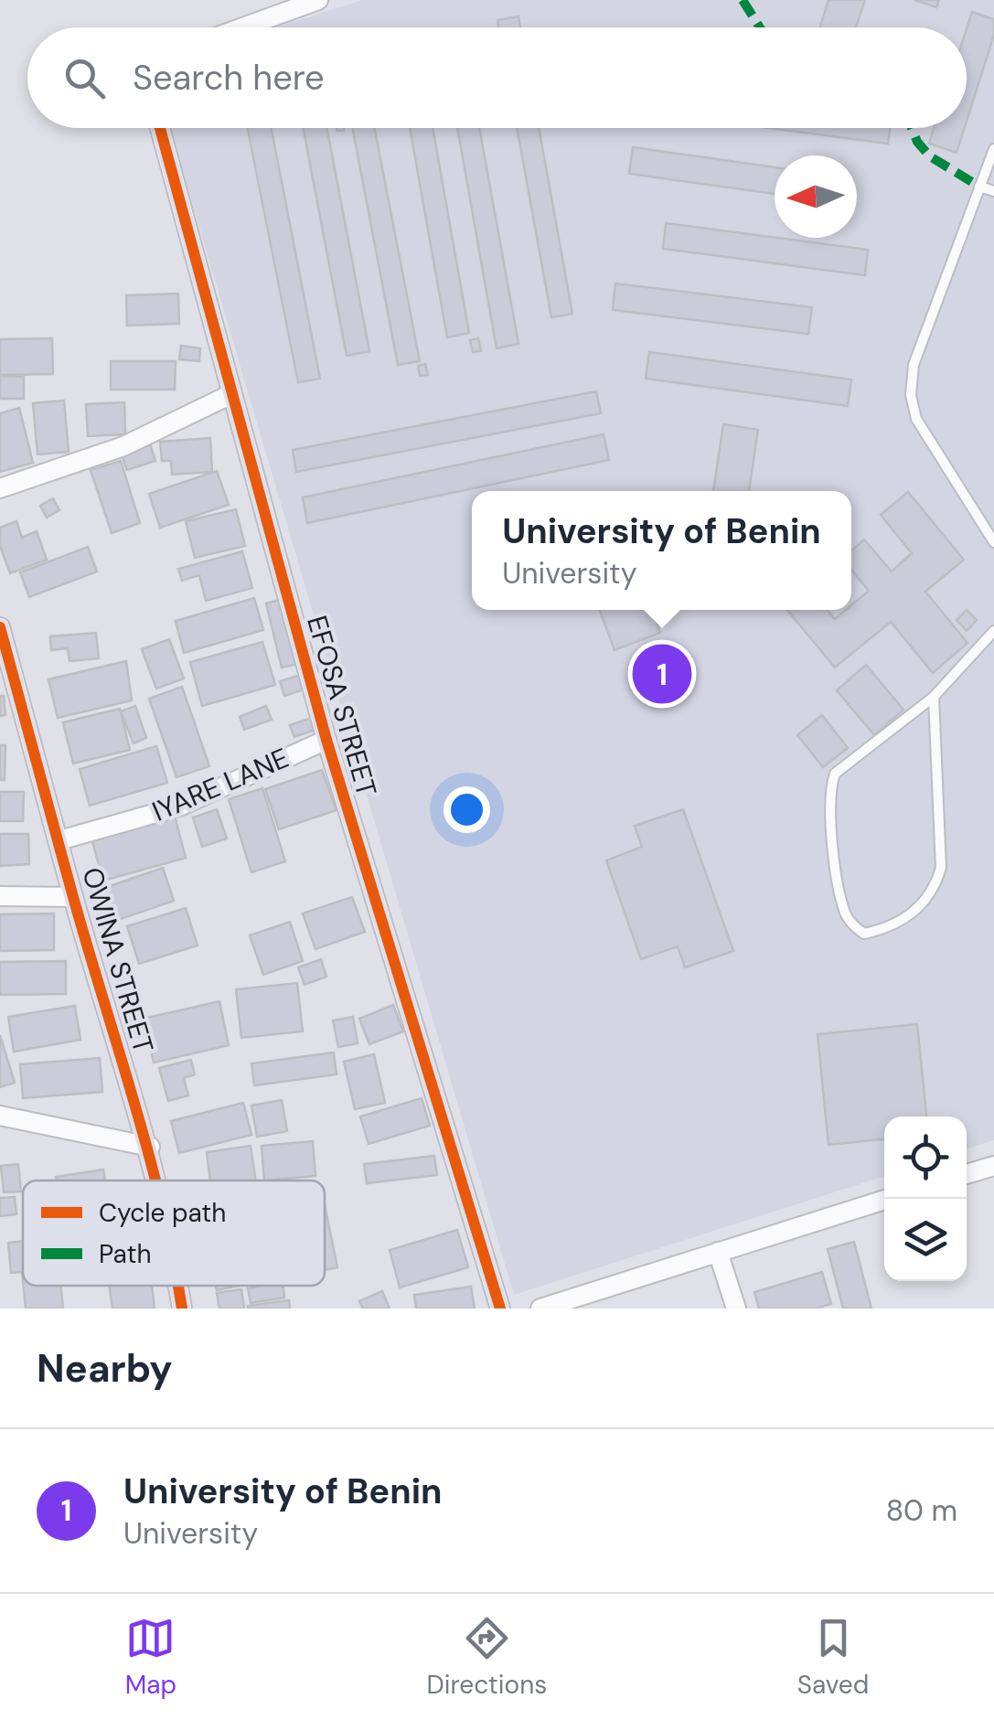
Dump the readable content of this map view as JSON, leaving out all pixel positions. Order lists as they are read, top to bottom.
{
  "streets": {
    "street": ["EFOSA STREET", "IYARE LANE", "OWINA STREET"]
  },
  "crossings": [
    ["EFOSA STREET", "IYARE LANE"],
    ["IYARE LANE", "OWINA STREET"]
  ],
  "legend": ["Cycle path", "Path"],
  "north": "left",
  "page": {
    "search": "Search here",
    "popup": ["University of Benin", "University"],
    "pins": "1",
    "heading": "Nearby",
    "list": [
      {
        "mark": "1",
        "name": "University of Benin",
        "note": "University",
        "value": "80 m"
      }
    ],
    "nav": ["Map", "Directions", "Saved"]
  }
}
